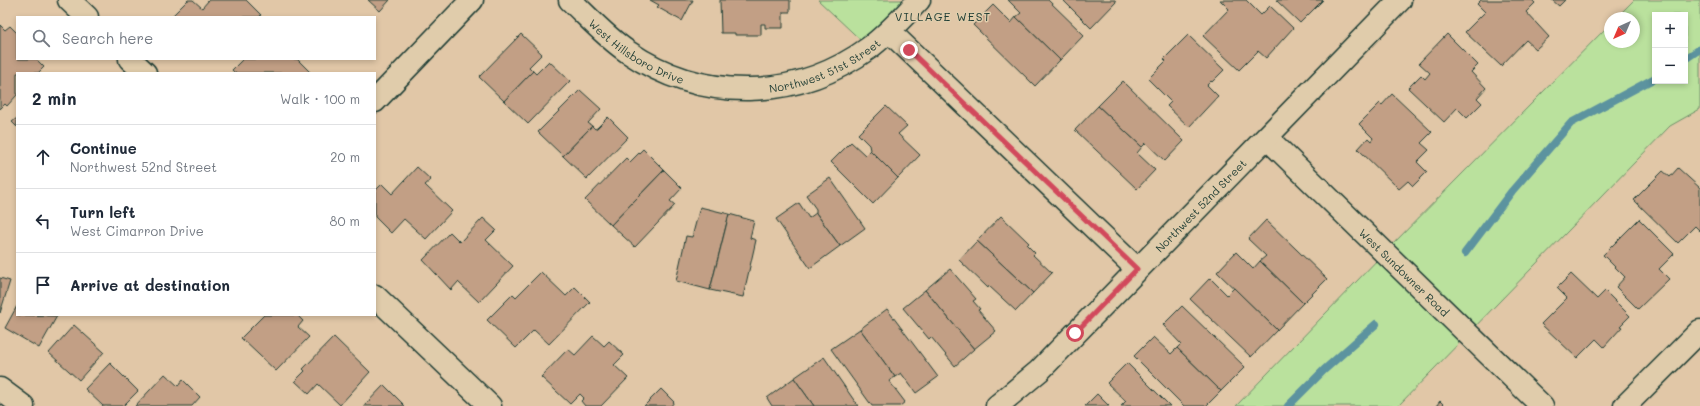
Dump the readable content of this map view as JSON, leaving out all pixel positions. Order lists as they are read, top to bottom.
{
  "streets": {
    "street": [
      "West Hillsboro Drive",
      "Northwest 51st Street",
      "Northwest 52nd Street",
      "West Sundowner Road"
    ]
  },
  "crossings": [
    ["West Hillsboro Drive", "Northwest 51st Street"],
    ["Northwest 52nd Street", "West Sundowner Road"]
  ],
  "districts": ["VILLAGE WEST"],
  "north": "bottom left",
  "page": {
    "map_buttons": ["+", "−"],
    "search": "Search here",
    "heading": ["2 min", "Walk · 100 m"],
    "list": [
      ["Continue", "Northwest 52nd Street", "20 m"],
      ["Turn left", "West Cimarron Drive", "80 m"],
      "Arrive at destination"
    ]
  }
}
